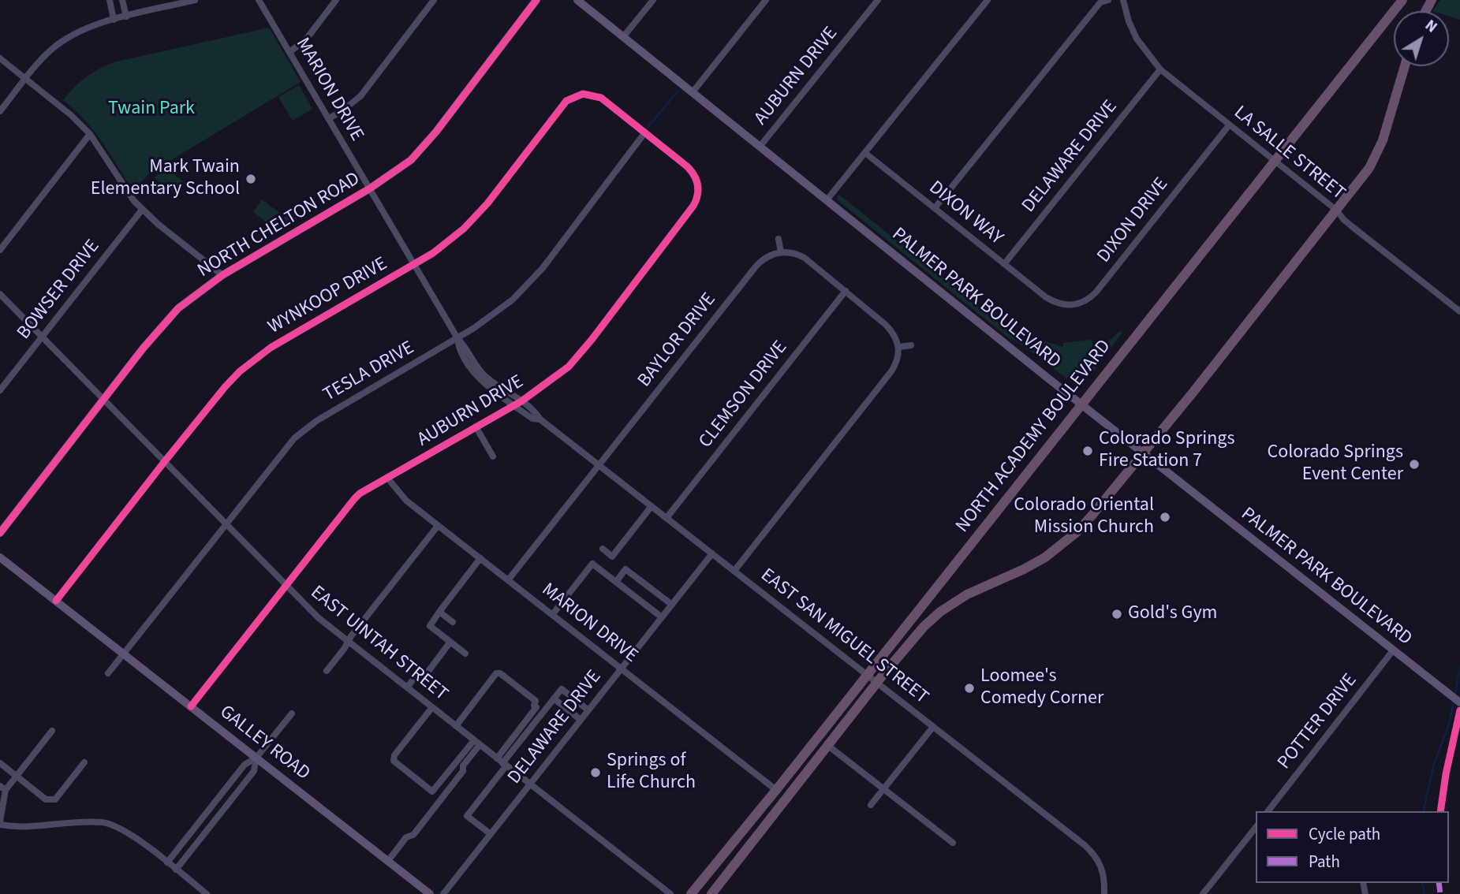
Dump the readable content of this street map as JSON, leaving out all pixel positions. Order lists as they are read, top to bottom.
{
  "streets": {
    "highway": ["NORTH ACADEMY BOULEVARD"],
    "main road": ["NORTH CHELTON ROAD", "PALMER PARK BOULEVARD", "GALLEY ROAD"],
    "street": [
      "AUBURN DRIVE",
      "MARION DRIVE",
      "LA SALLE STREET",
      "DELAWARE DRIVE",
      "DIXON WAY",
      "DIXON DRIVE",
      "BOWSER DRIVE",
      "WYNKOOP DRIVE",
      "BAYLOR DRIVE",
      "TESLA DRIVE",
      "CLEMSON DRIVE",
      "EAST SAN MIGUEL STREET",
      "EAST UINTAH STREET",
      "POTTER DRIVE"
    ]
  },
  "crossings": [
    ["AUBURN DRIVE", "MARION DRIVE"],
    ["AUBURN DRIVE", "WYNKOOP DRIVE"],
    ["AUBURN DRIVE", "PALMER PARK BOULEVARD"],
    ["AUBURN DRIVE", "TESLA DRIVE"],
    ["AUBURN DRIVE", "EAST SAN MIGUEL STREET"],
    ["AUBURN DRIVE", "EAST UINTAH STREET"],
    ["AUBURN DRIVE", "GALLEY ROAD"],
    ["MARION DRIVE", "DELAWARE DRIVE"],
    ["MARION DRIVE", "NORTH CHELTON ROAD"],
    ["MARION DRIVE", "WYNKOOP DRIVE"],
    ["MARION DRIVE", "BAYLOR DRIVE"],
    ["MARION DRIVE", "TESLA DRIVE"],
    ["MARION DRIVE", "NORTH ACADEMY BOULEVARD"],
    ["MARION DRIVE", "EAST SAN MIGUEL STREET"],
    ["LA SALLE STREET", "DELAWARE DRIVE"],
    ["LA SALLE STREET", "DIXON DRIVE"],
    ["LA SALLE STREET", "NORTH ACADEMY BOULEVARD"],
    ["DELAWARE DRIVE", "DIXON WAY"],
    ["DELAWARE DRIVE", "EAST SAN MIGUEL STREET"],
    ["DELAWARE DRIVE", "EAST UINTAH STREET"],
    ["DIXON WAY", "DIXON DRIVE"],
    ["NORTH CHELTON ROAD", "EAST UINTAH STREET"],
    ["BOWSER DRIVE", "EAST UINTAH STREET"],
    ["WYNKOOP DRIVE", "TESLA DRIVE"],
    ["WYNKOOP DRIVE", "EAST UINTAH STREET"],
    ["WYNKOOP DRIVE", "GALLEY ROAD"],
    ["PALMER PARK BOULEVARD", "NORTH ACADEMY BOULEVARD"],
    ["PALMER PARK BOULEVARD", "POTTER DRIVE"],
    ["BAYLOR DRIVE", "EAST SAN MIGUEL STREET"],
    ["TESLA DRIVE", "EAST UINTAH STREET"],
    ["TESLA DRIVE", "GALLEY ROAD"],
    ["CLEMSON DRIVE", "EAST SAN MIGUEL STREET"],
    ["NORTH ACADEMY BOULEVARD", "EAST SAN MIGUEL STREET"]
  ],
  "parks": ["Twain Park"],
  "places": [
    "Mark Twain Elementary School",
    "Colorado Springs Fire Station 7",
    "Colorado Springs Event Center",
    "Colorado Oriental Mission Church",
    "Gold's Gym",
    "Loomee's Comedy Corner",
    "Springs of Life Church"
  ],
  "legend": ["Cycle path", "Path"],
  "north": "top right"
}
